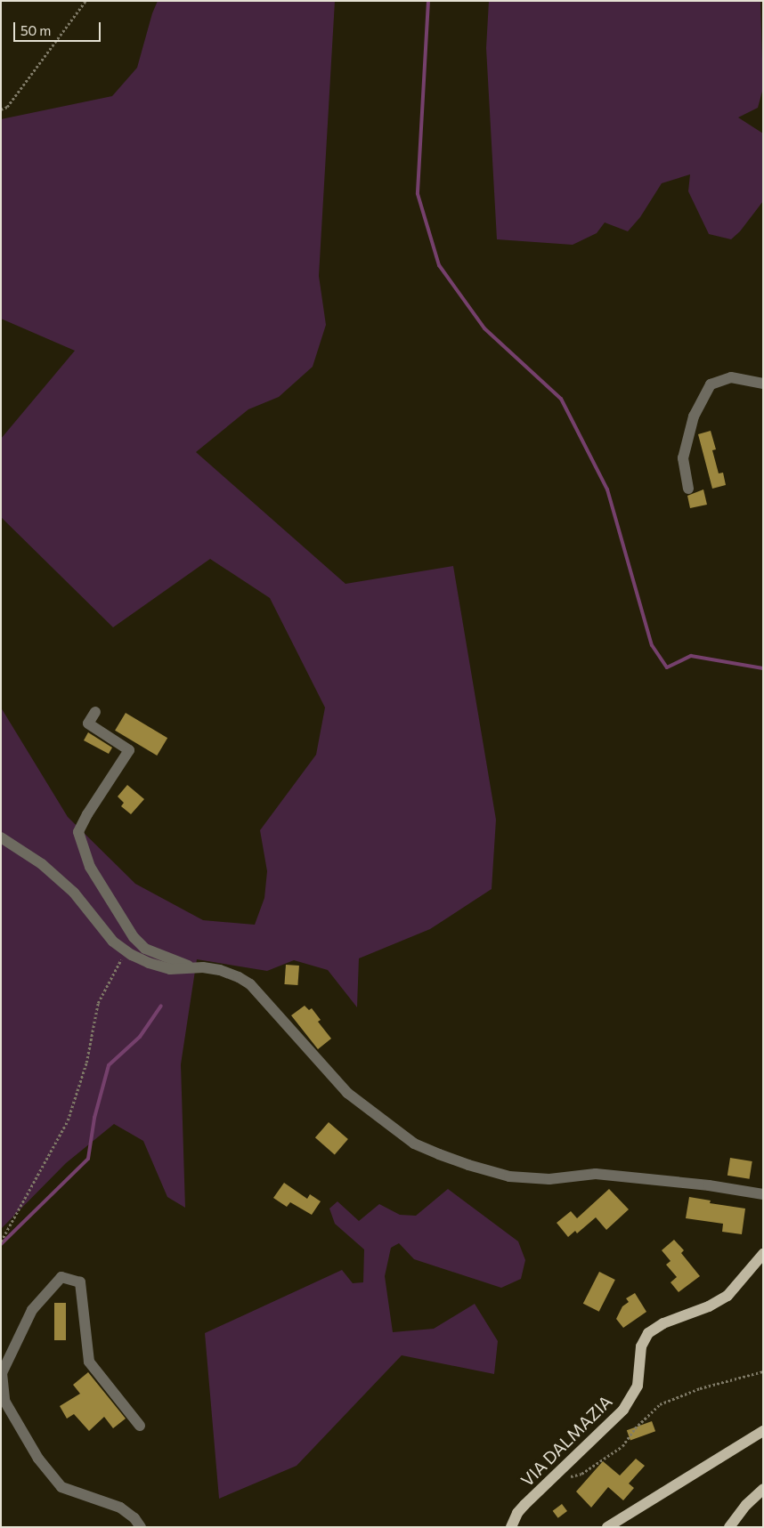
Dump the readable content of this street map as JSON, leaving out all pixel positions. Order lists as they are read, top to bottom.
{
  "streets": {
    "main road": ["VIA DALMAZIA"]
  },
  "scale_bar": "50 m"
}
